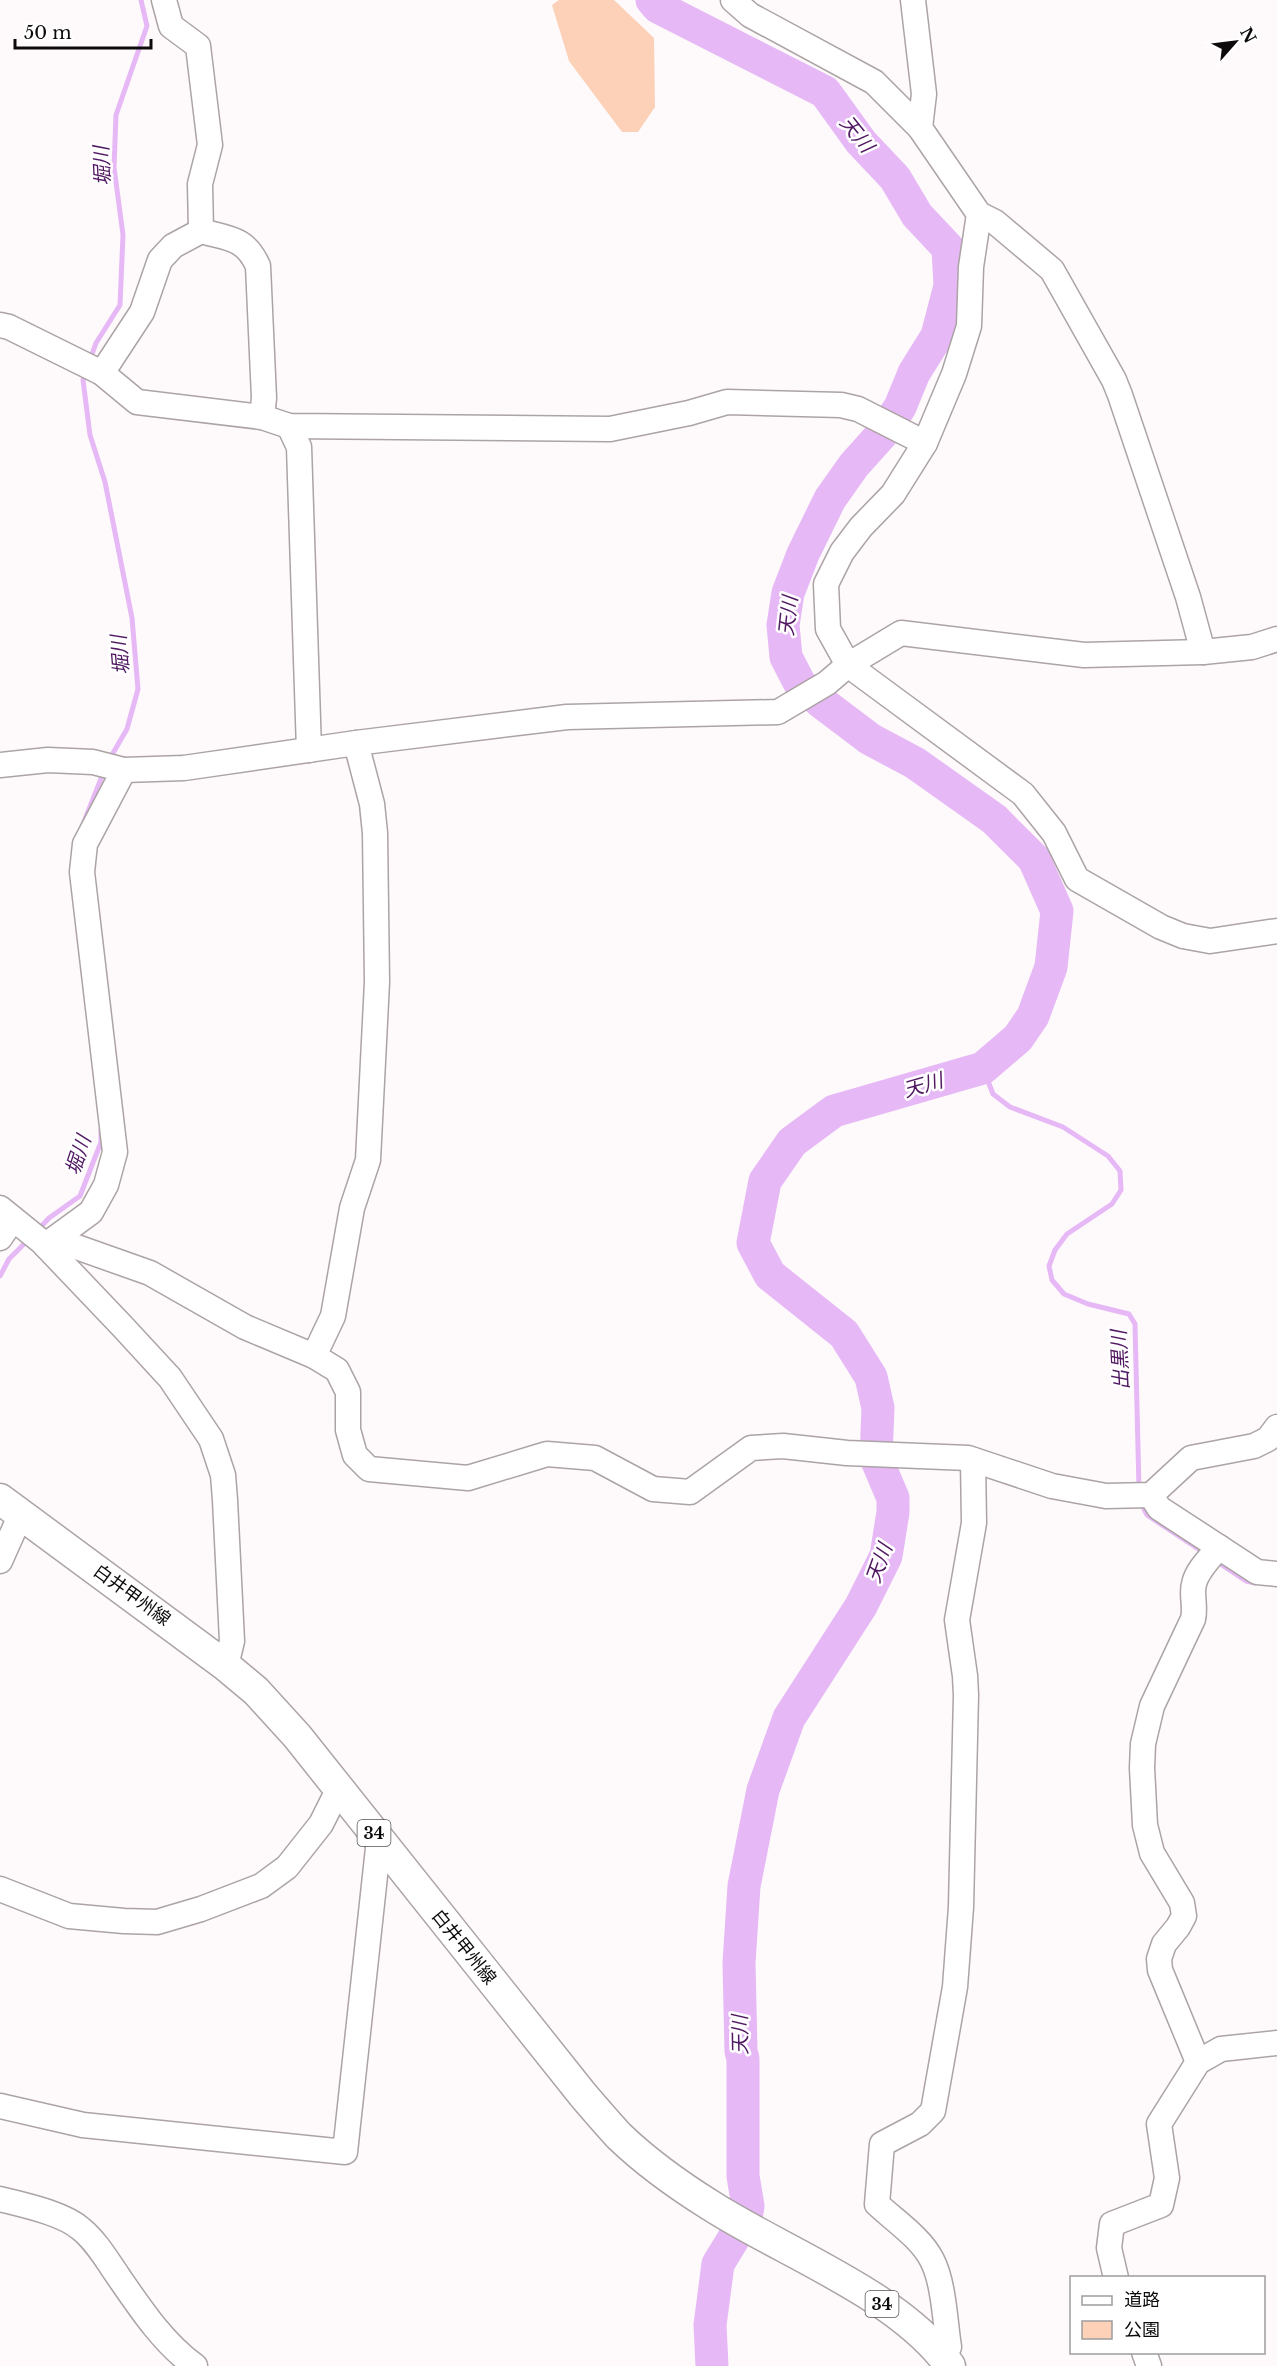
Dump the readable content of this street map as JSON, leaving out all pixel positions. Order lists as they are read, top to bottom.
{
  "streets": {
    "main road": ["白井甲州線", "34"]
  },
  "water": ["天川", "堀川", "出黒川"],
  "legend": ["道路", "公園"],
  "scale_bar": "50 m",
  "north": "top right"
}
